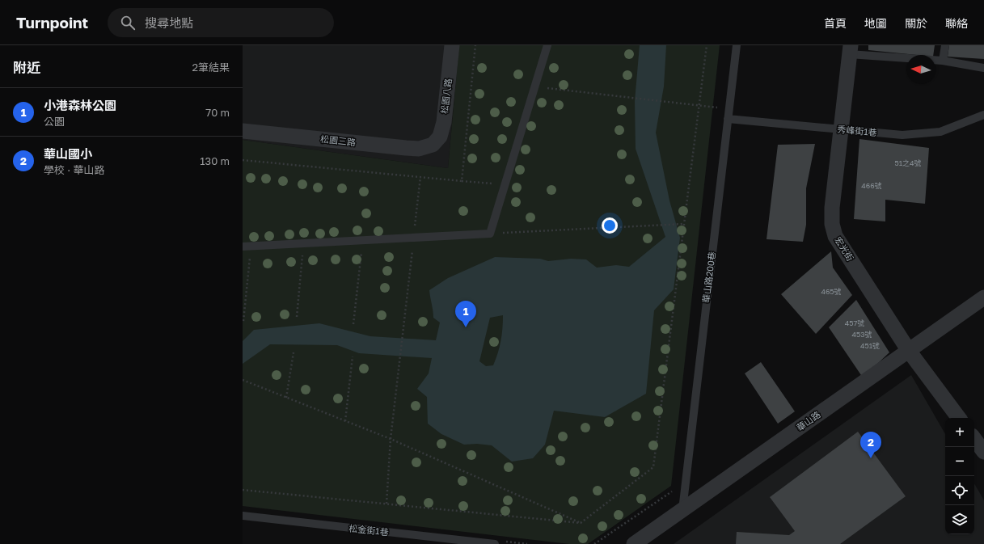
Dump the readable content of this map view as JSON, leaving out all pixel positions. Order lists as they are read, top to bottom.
{
  "streets": {
    "street": [
      "松園八路",
      "松園三路",
      "宏光街",
      "華山路"
    ],
    "lane": ["秀峰街1巷", "華山路200巷", "松金街1巷"]
  },
  "crossings": [
    ["松園八路", "松園三路"],
    ["秀峰街1巷", "宏光街"],
    ["秀峰街1巷", "華山路200巷"],
    ["宏光街", "華山路"],
    ["華山路200巷", "華山路"]
  ],
  "house_numbers": [
    "51之4號",
    "466號",
    "465號",
    "457號",
    "453號",
    "451號"
  ],
  "north": "left",
  "page": {
    "header": "Turnpoint",
    "search": "搜尋地點",
    "nav": [
      "首頁",
      "地圖",
      "關於",
      "聯絡"
    ],
    "heading": ["附近", "2筆結果"],
    "list": [
      {
        "mark": "1",
        "name": "小港森林公園",
        "note": "公園",
        "value": "70 m"
      },
      {
        "mark": "2",
        "name": "華山國小",
        "note": "學校 · 華山路",
        "value": "130 m"
      }
    ],
    "pins": ["1", "2"],
    "map_buttons": ["+", "−"]
  }
}
